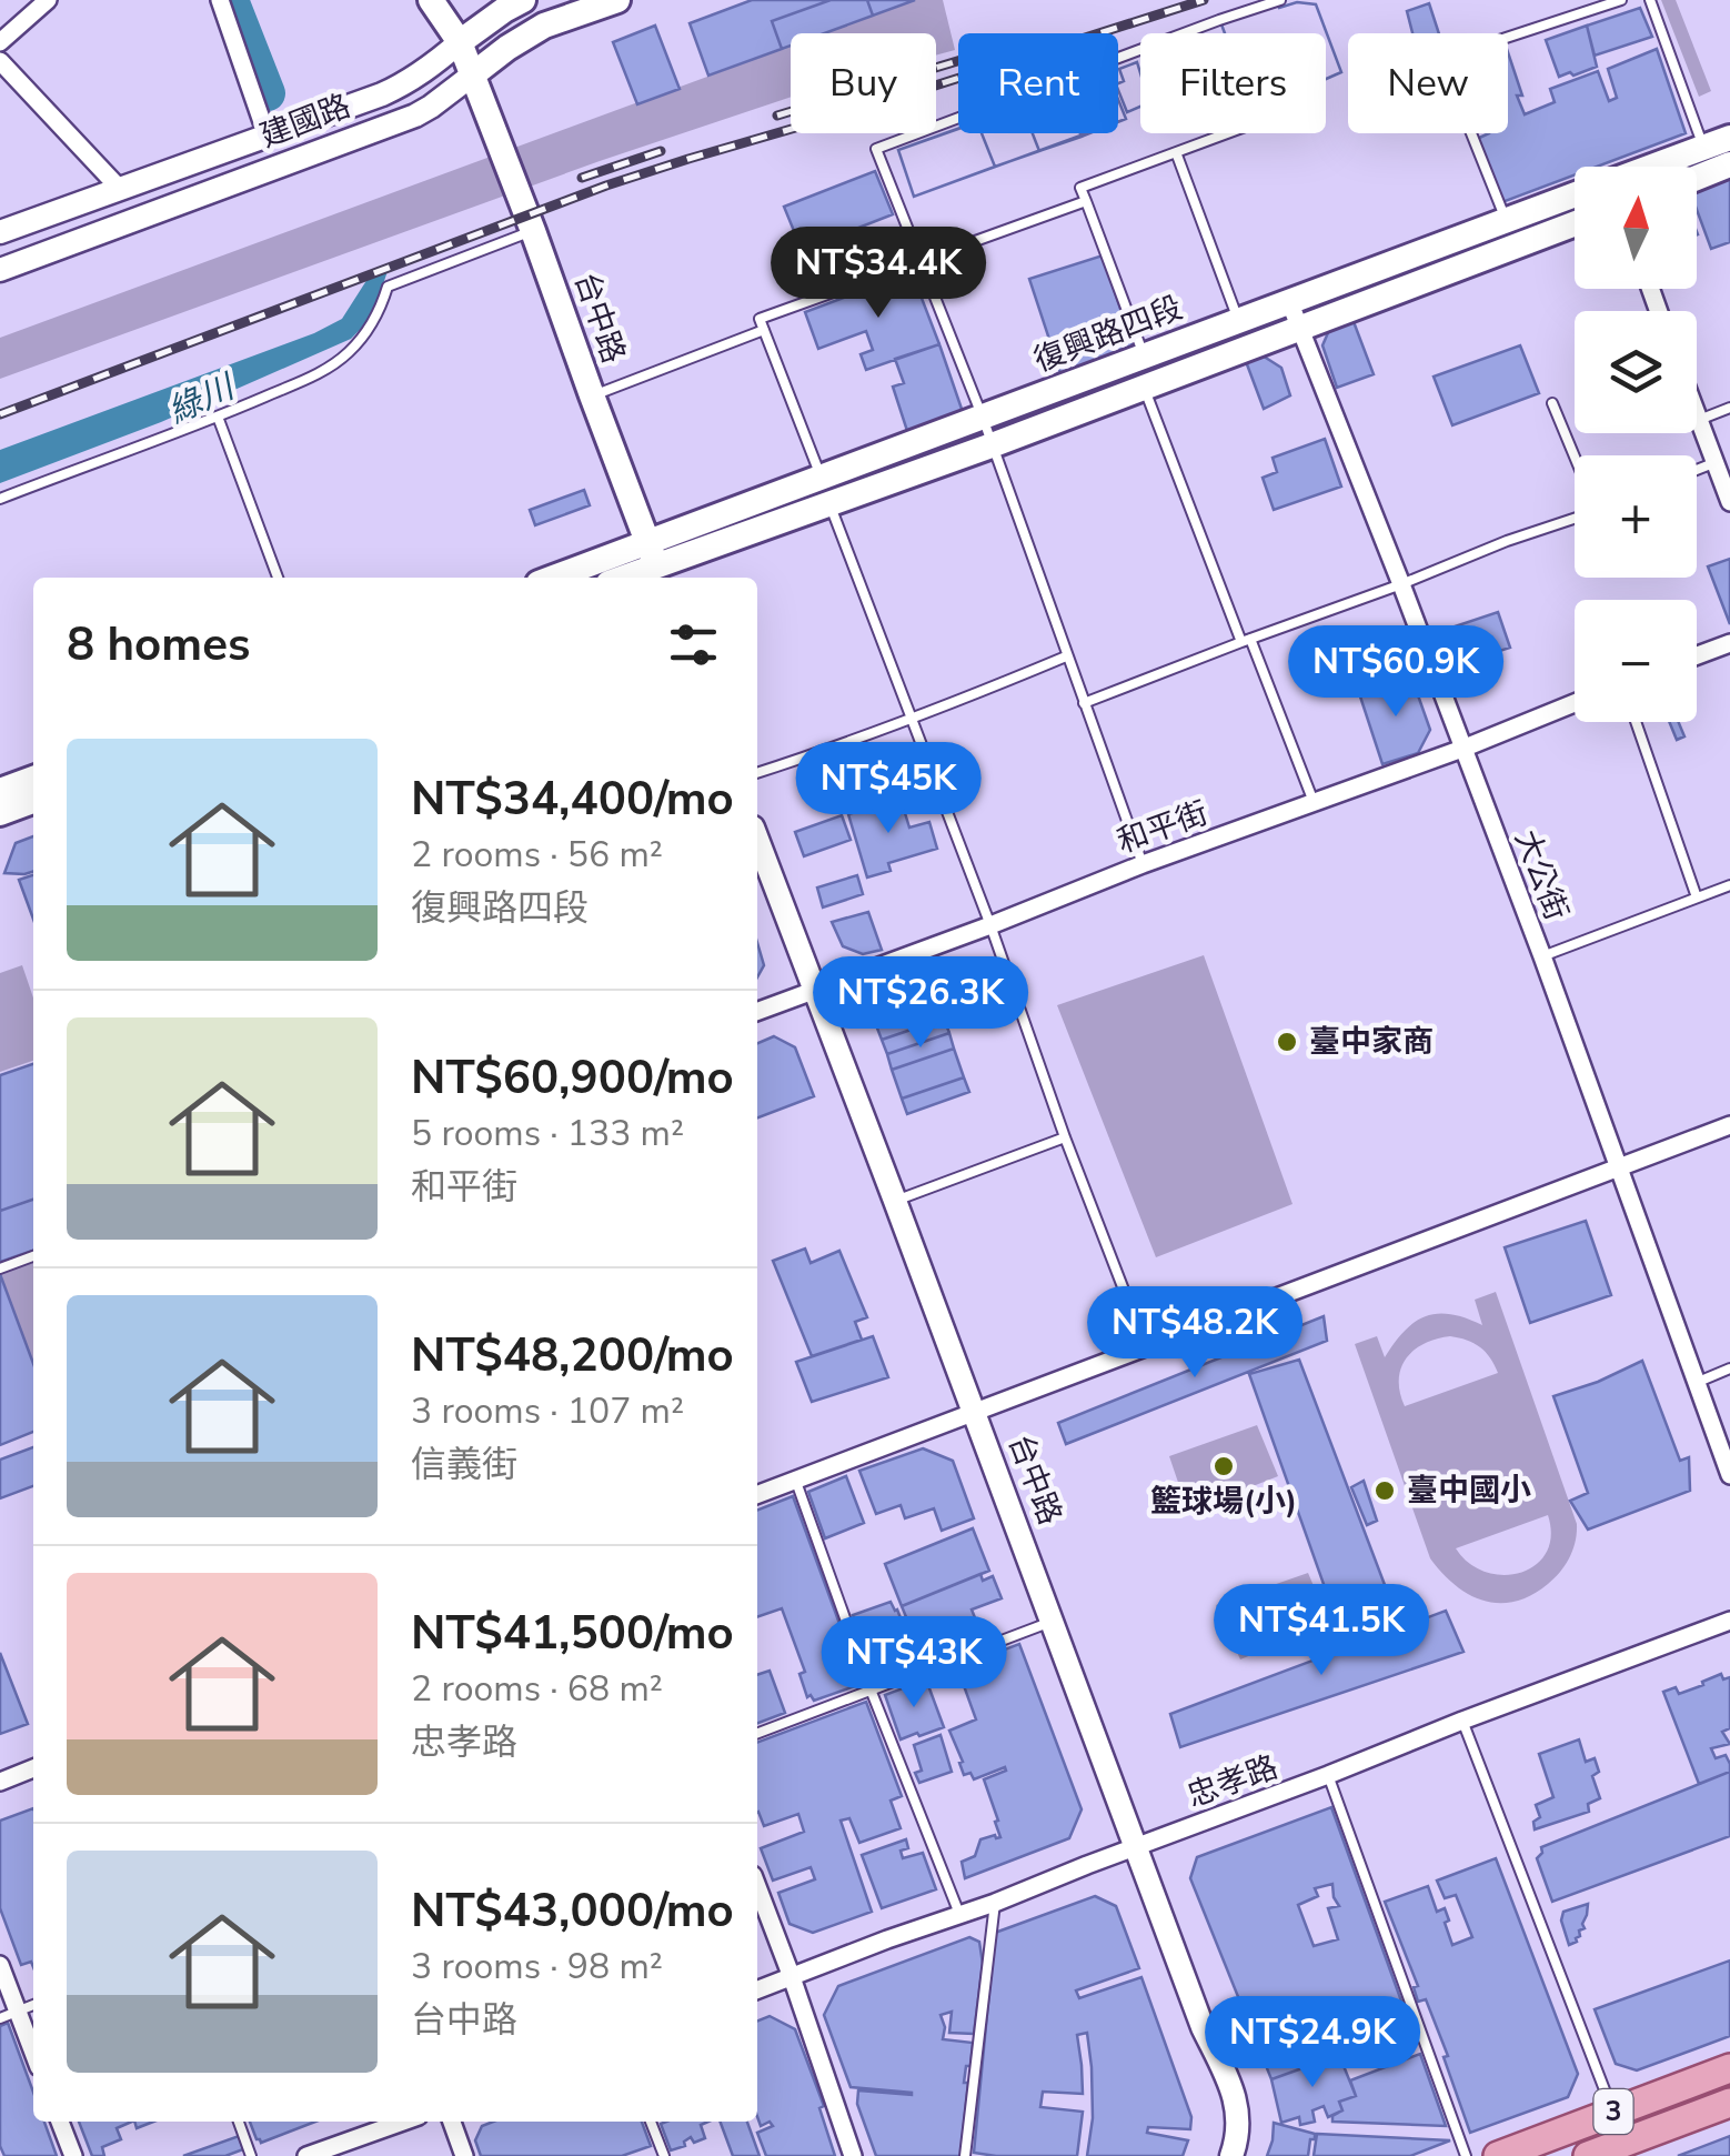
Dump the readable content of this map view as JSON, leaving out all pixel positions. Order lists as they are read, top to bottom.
{
  "streets": {
    "main road": [
      "建國路",
      "台中路",
      "復興路四段",
      "3"
    ],
    "street": ["和平街", "大公街", "忠孝路"]
  },
  "crossings": [
    ["建國路", "台中路"],
    ["台中路", "復興路四段"],
    ["台中路", "和平街"],
    ["台中路", "忠孝路"],
    ["復興路四段", "大公街"],
    ["和平街", "大公街"]
  ],
  "water": ["綠川"],
  "places": ["臺中家商", "籃球場(小)", "臺中國小"],
  "north": "top",
  "page": {
    "chip": [
      "Buy",
      "Rent",
      "Filters",
      "New"
    ],
    "map_buttons": ["+", "−"],
    "price": [
      "NT$34.4K",
      "NT$60.9K",
      "NT$45K",
      "NT$26.3K",
      "NT$48.2K",
      "NT$41.5K",
      "NT$43K",
      "NT$24.9K"
    ],
    "heading": "8 homes",
    "list": [
      {
        "name": "NT$34,400/mo",
        "note": "2 rooms · 56 m² · 復興路四段"
      },
      {
        "name": "NT$60,900/mo",
        "note": "5 rooms · 133 m² · 和平街"
      },
      {
        "name": "NT$48,200/mo",
        "note": "3 rooms · 107 m² · 信義街"
      },
      {
        "name": "NT$41,500/mo",
        "note": "2 rooms · 68 m² · 忠孝路"
      },
      {
        "name": "NT$43,000/mo",
        "note": "3 rooms · 98 m² · 台中路"
      }
    ]
  }
}
